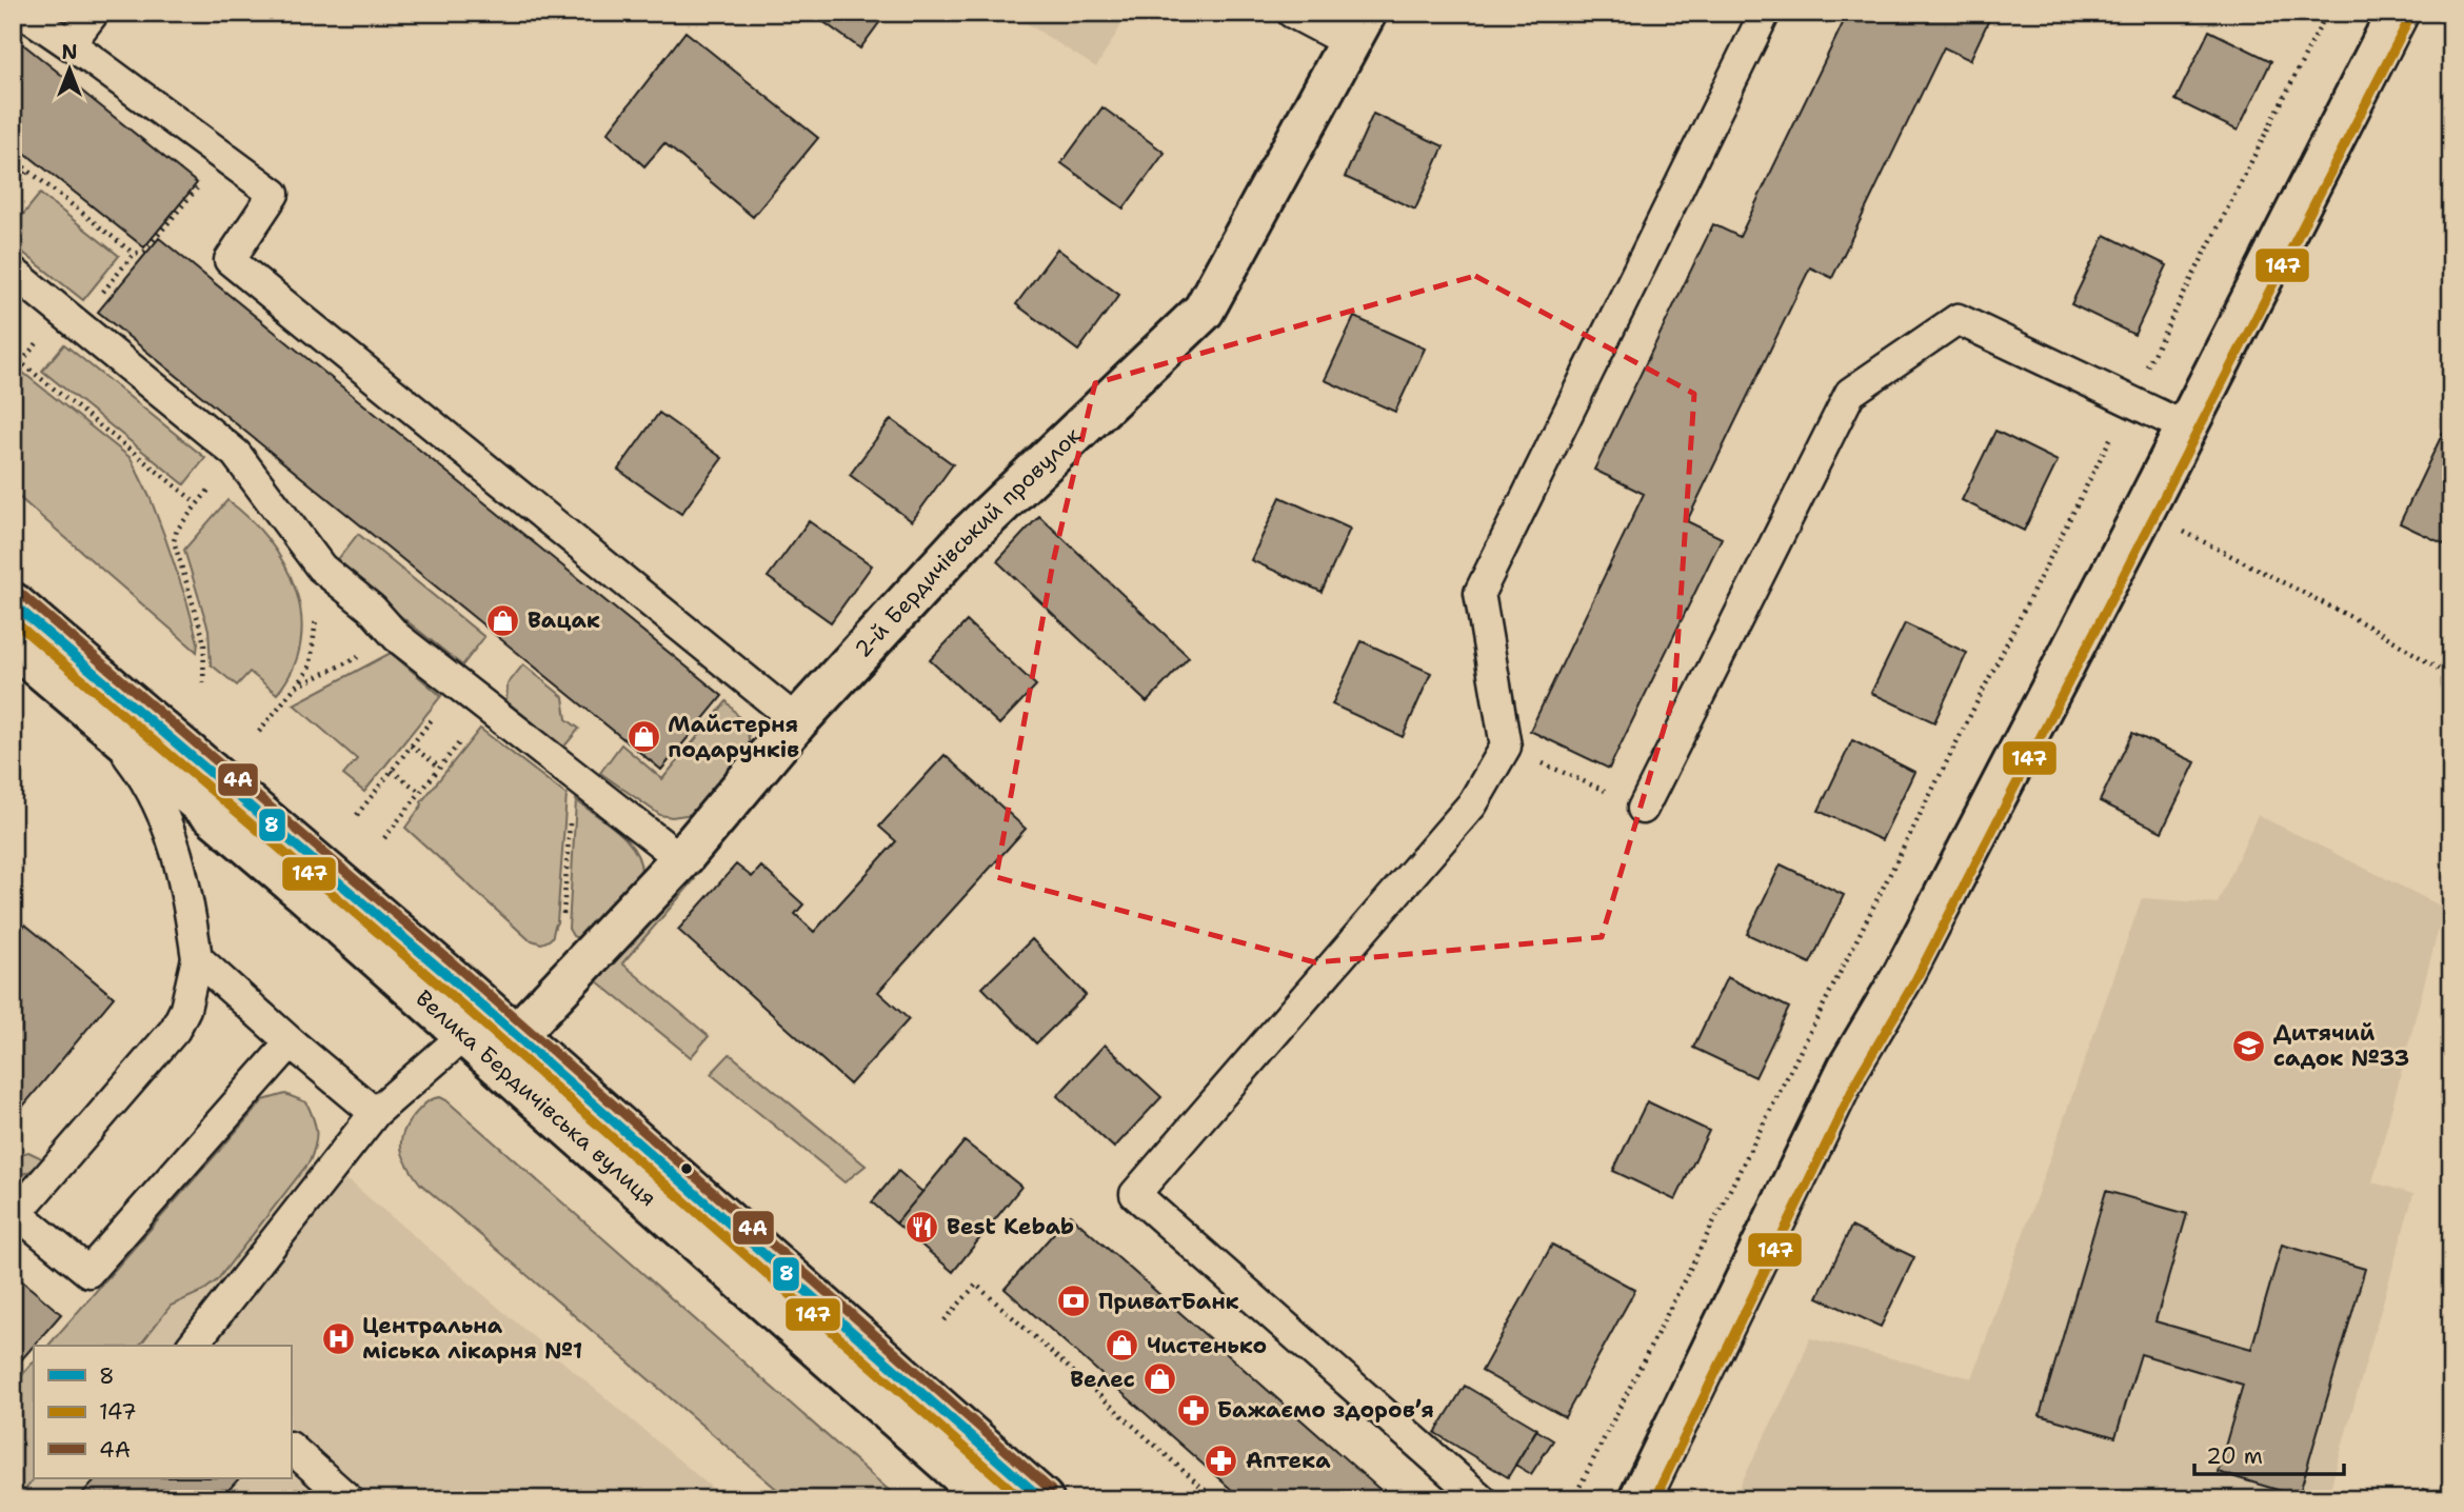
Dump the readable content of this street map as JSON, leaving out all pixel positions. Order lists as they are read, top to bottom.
{
  "streets": {
    "main road": ["2-й Бердичівський провулок", "Велика Бердичівська вулиця"]
  },
  "crossings": [
    ["2-й Бердичівський провулок", "Велика Бердичівська вулиця"]
  ],
  "places": {
    "shop": [
      "Вацак",
      "Майстерня подарунків",
      "Чистенько",
      "Велес"
    ],
    "school or university": ["Дитячий садок №33"],
    "restaurant": ["Best Kebab"],
    "bank": ["ПриватБанк"],
    "hospital": ["Центральна міська лікарня №1"],
    "pharmacy": ["Бажаємо здоровʼя", "Аптека"]
  },
  "lines": ["transit line 147", "transit line 4А", "transit line 8"],
  "legend": ["8", "147", "4А"],
  "scale_bar": "20 m",
  "north": "top"
}
